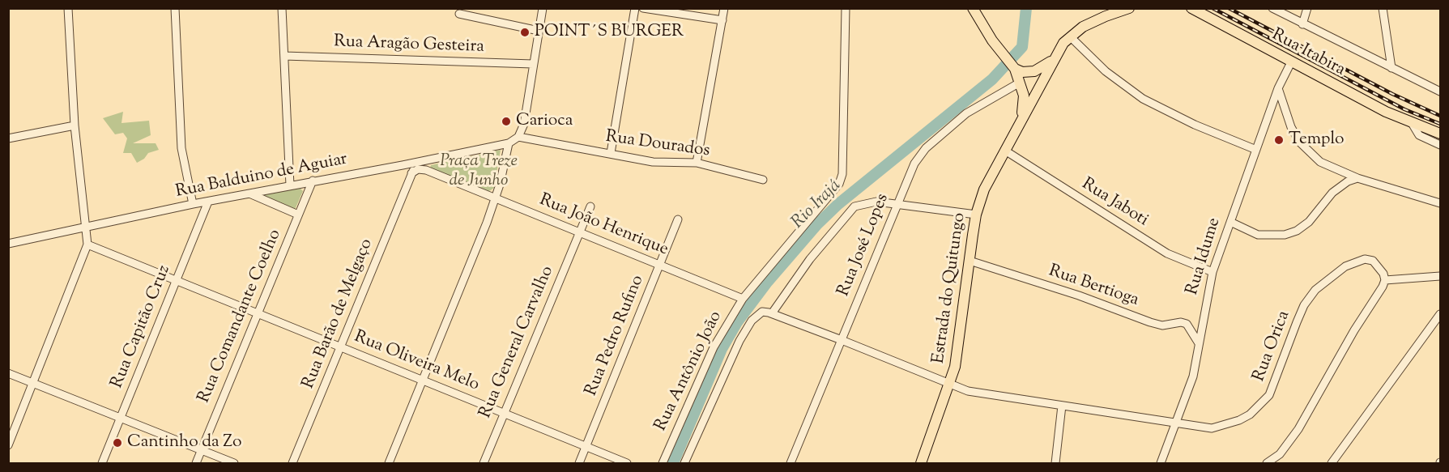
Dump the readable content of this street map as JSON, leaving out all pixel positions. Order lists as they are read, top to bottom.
{
  "streets": {
    "main road": ["Rua Itabira", "Estrada do Quitungo"],
    "street": [
      "Rua Aragão Gesteira",
      "Rua Dourados",
      "Rua Balduino de Aguiar",
      "Rua Jaboti",
      "Rua João Henrique",
      "Rua José Lopes",
      "Rua Idume",
      "Rua Bertioga",
      "Rua Barão de Melgaço",
      "Rua Comandante Coelho",
      "Rua Capitão Cruz",
      "Rua Pedro Rufino",
      "Rua General Carvalho",
      "Rua Orica",
      "Rua Oliveira Melo",
      "Rua Antônio João"
    ]
  },
  "crossings": [
    ["Rua Itabira", "Rua Idume"],
    ["Rua Dourados", "Rua Balduino de Aguiar"],
    ["Rua Balduino de Aguiar", "Rua Barão de Melgaço"],
    ["Rua Balduino de Aguiar", "Rua Comandante Coelho"],
    ["Rua Balduino de Aguiar", "Rua Capitão Cruz"],
    ["Rua Jaboti", "Rua Idume"],
    ["Rua Jaboti", "Estrada do Quitungo"],
    ["Rua João Henrique", "Rua Pedro Rufino"],
    ["Rua João Henrique", "Rua General Carvalho"],
    ["Rua João Henrique", "Rua Antônio João"],
    ["Rua José Lopes", "Estrada do Quitungo"],
    ["Rua Idume", "Rua Bertioga"],
    ["Rua Idume", "Rua Orica"],
    ["Rua Bertioga", "Estrada do Quitungo"],
    ["Estrada do Quitungo", "Rua Orica"],
    ["Rua Barão de Melgaço", "Rua Oliveira Melo"],
    ["Rua Comandante Coelho", "Rua Oliveira Melo"],
    ["Rua Capitão Cruz", "Rua Oliveira Melo"],
    ["Rua Pedro Rufino", "Rua Oliveira Melo"],
    ["Rua General Carvalho", "Rua Oliveira Melo"]
  ],
  "water": ["Rio Irajá"],
  "parks": ["Praça Treze de Junho"],
  "places": [
    "POINT´S BURGER",
    "Carioca",
    "Templo",
    "Cantinho da Zo"
  ]
}
